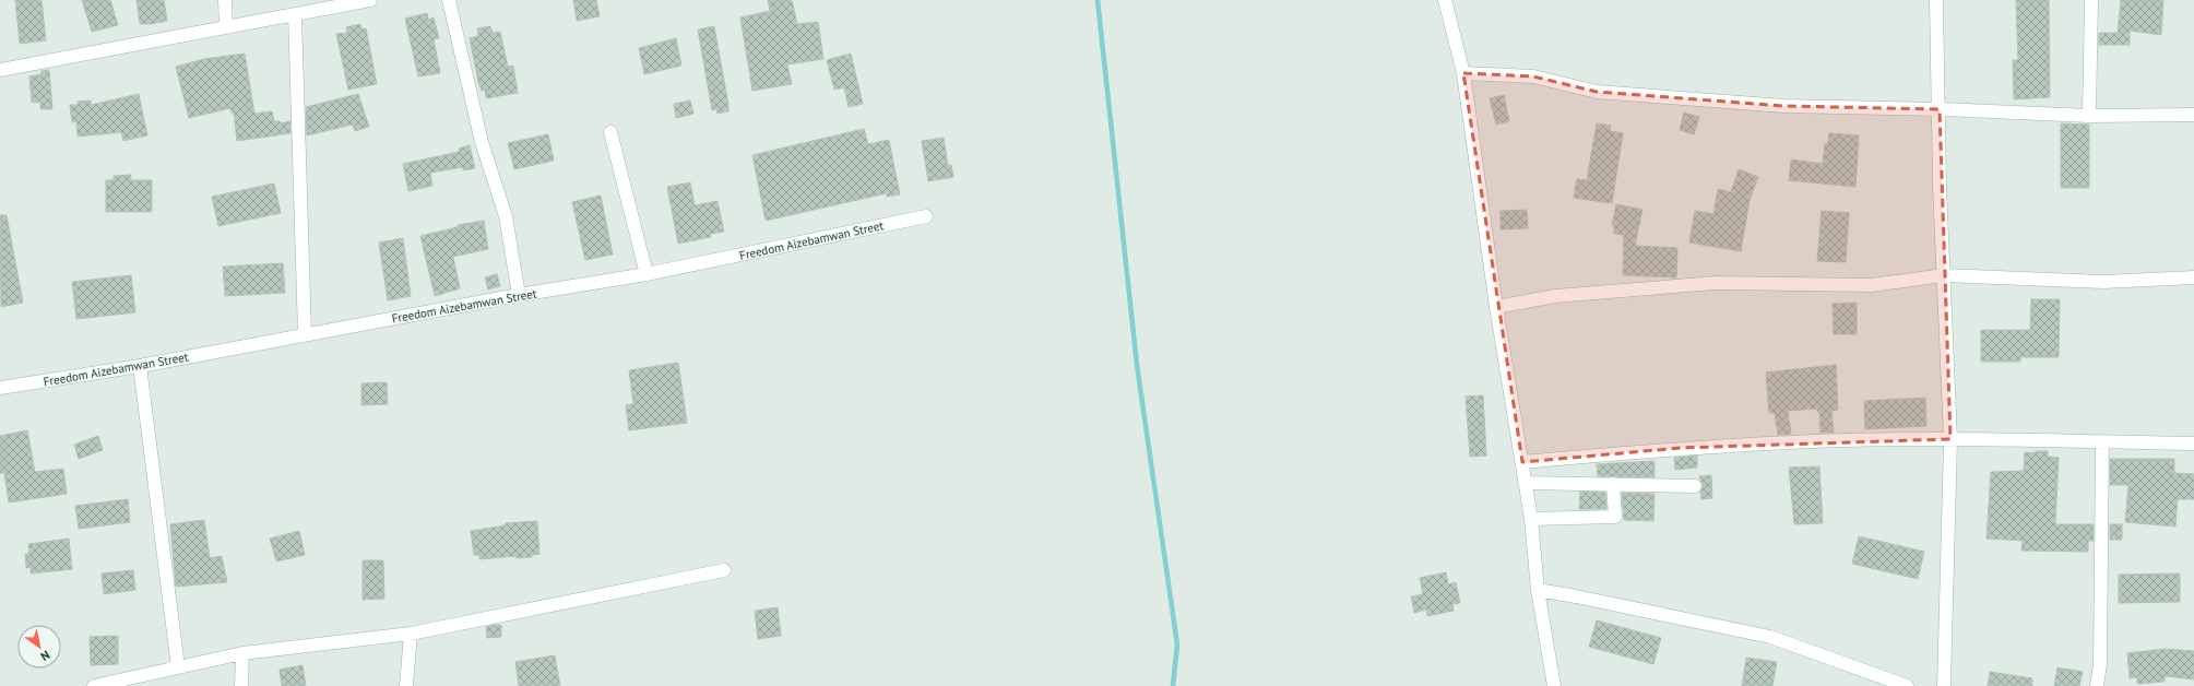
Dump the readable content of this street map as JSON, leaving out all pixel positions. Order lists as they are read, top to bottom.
{
  "streets": {
    "street": ["Freedom Aizebamwan Street"]
  },
  "north": "bottom right"
}
